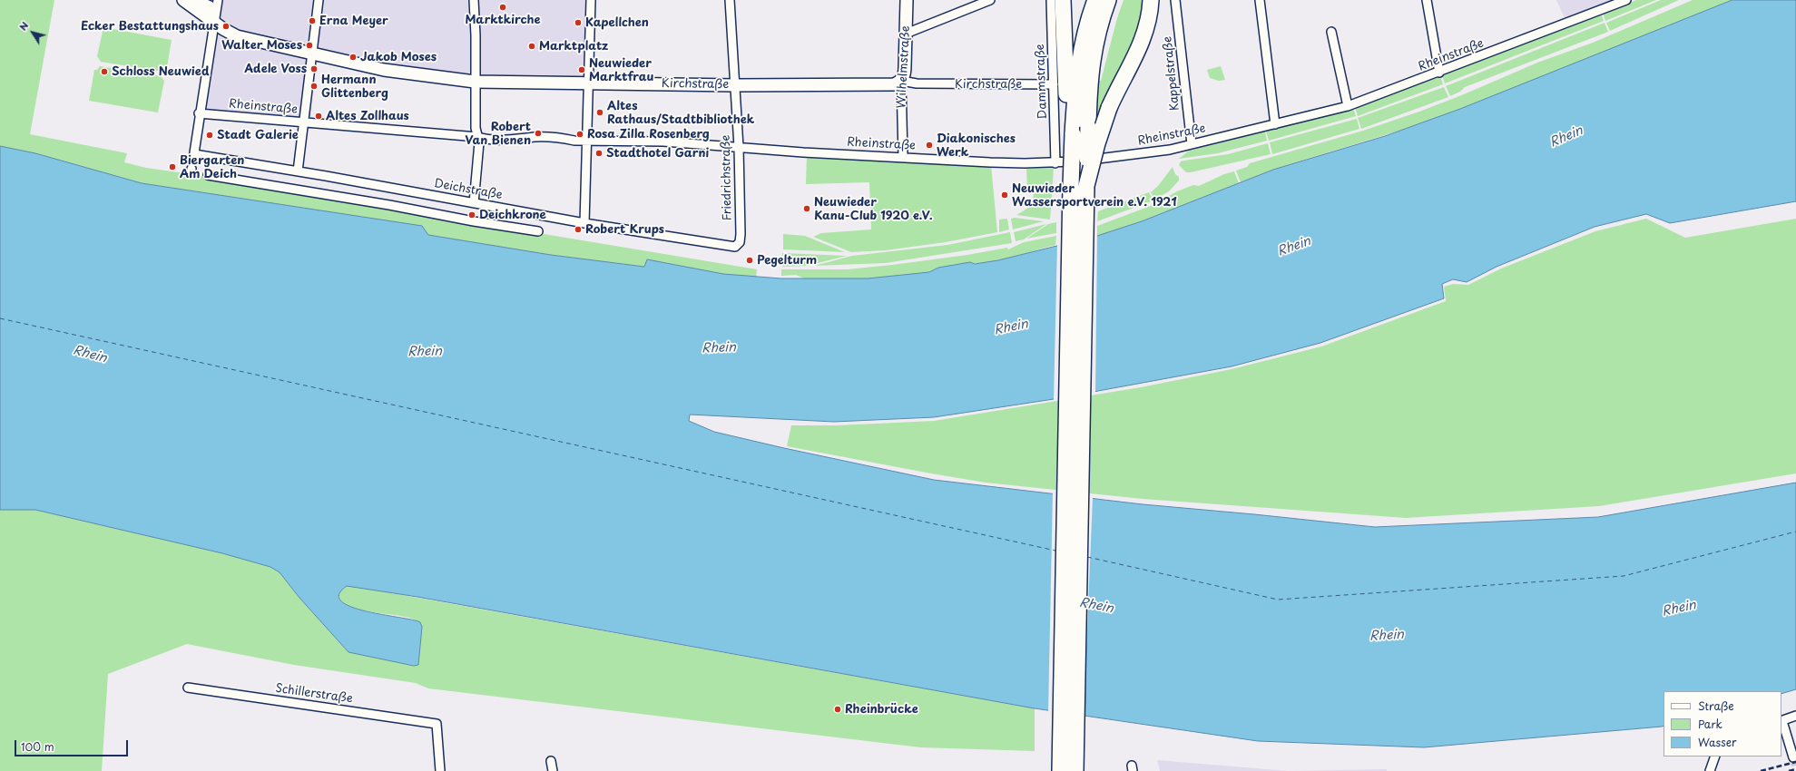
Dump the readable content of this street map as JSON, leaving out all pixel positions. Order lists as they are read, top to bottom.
{
  "streets": {
    "street": [
      "Rheinstraße",
      "Wilhelmstraße",
      "Kappelstraße",
      "Dammstraße",
      "Kirchstraße",
      "Friedrichstraße",
      "Deichstraße",
      "Schillerstraße"
    ]
  },
  "crossings": [
    ["Rheinstraße", "Wilhelmstraße"],
    ["Rheinstraße", "Kappelstraße"],
    ["Rheinstraße", "Dammstraße"],
    ["Rheinstraße", "Friedrichstraße"],
    ["Rheinstraße", "Deichstraße"],
    ["Wilhelmstraße", "Kirchstraße"],
    ["Dammstraße", "Kirchstraße"],
    ["Kirchstraße", "Friedrichstraße"],
    ["Friedrichstraße", "Deichstraße"]
  ],
  "water": ["Rhein"],
  "places": [
    "Marktkirche",
    "Erna Meyer",
    "Kapellchen",
    "Ecker Bestattungshaus",
    "Walter Moses",
    "Marktplatz",
    "Jakob Moses",
    "Adele Voss",
    "Neuwieder Marktfrau",
    "Schloss Neuwied",
    "Hermann Glittenberg",
    "Altes Rathaus/Stadtbibliothek",
    "Altes Zollhaus",
    "Robert Van Bienen",
    "Rosa Zilla Rosenberg",
    "Stadt Galerie",
    "Diakonisches Werk",
    "Stadthotel Garni",
    "Biergarten Am Deich",
    "Neuwieder Wassersportverein e.V. 1921",
    "Neuwieder Kanu-Club 1920 e.V.",
    "Deichkrone",
    "Robert Krups",
    "Pegelturm",
    "Rheinbrücke"
  ],
  "legend": ["Straße", "Park", "Wasser"],
  "scale_bar": "100 m",
  "north": "top left"
}
